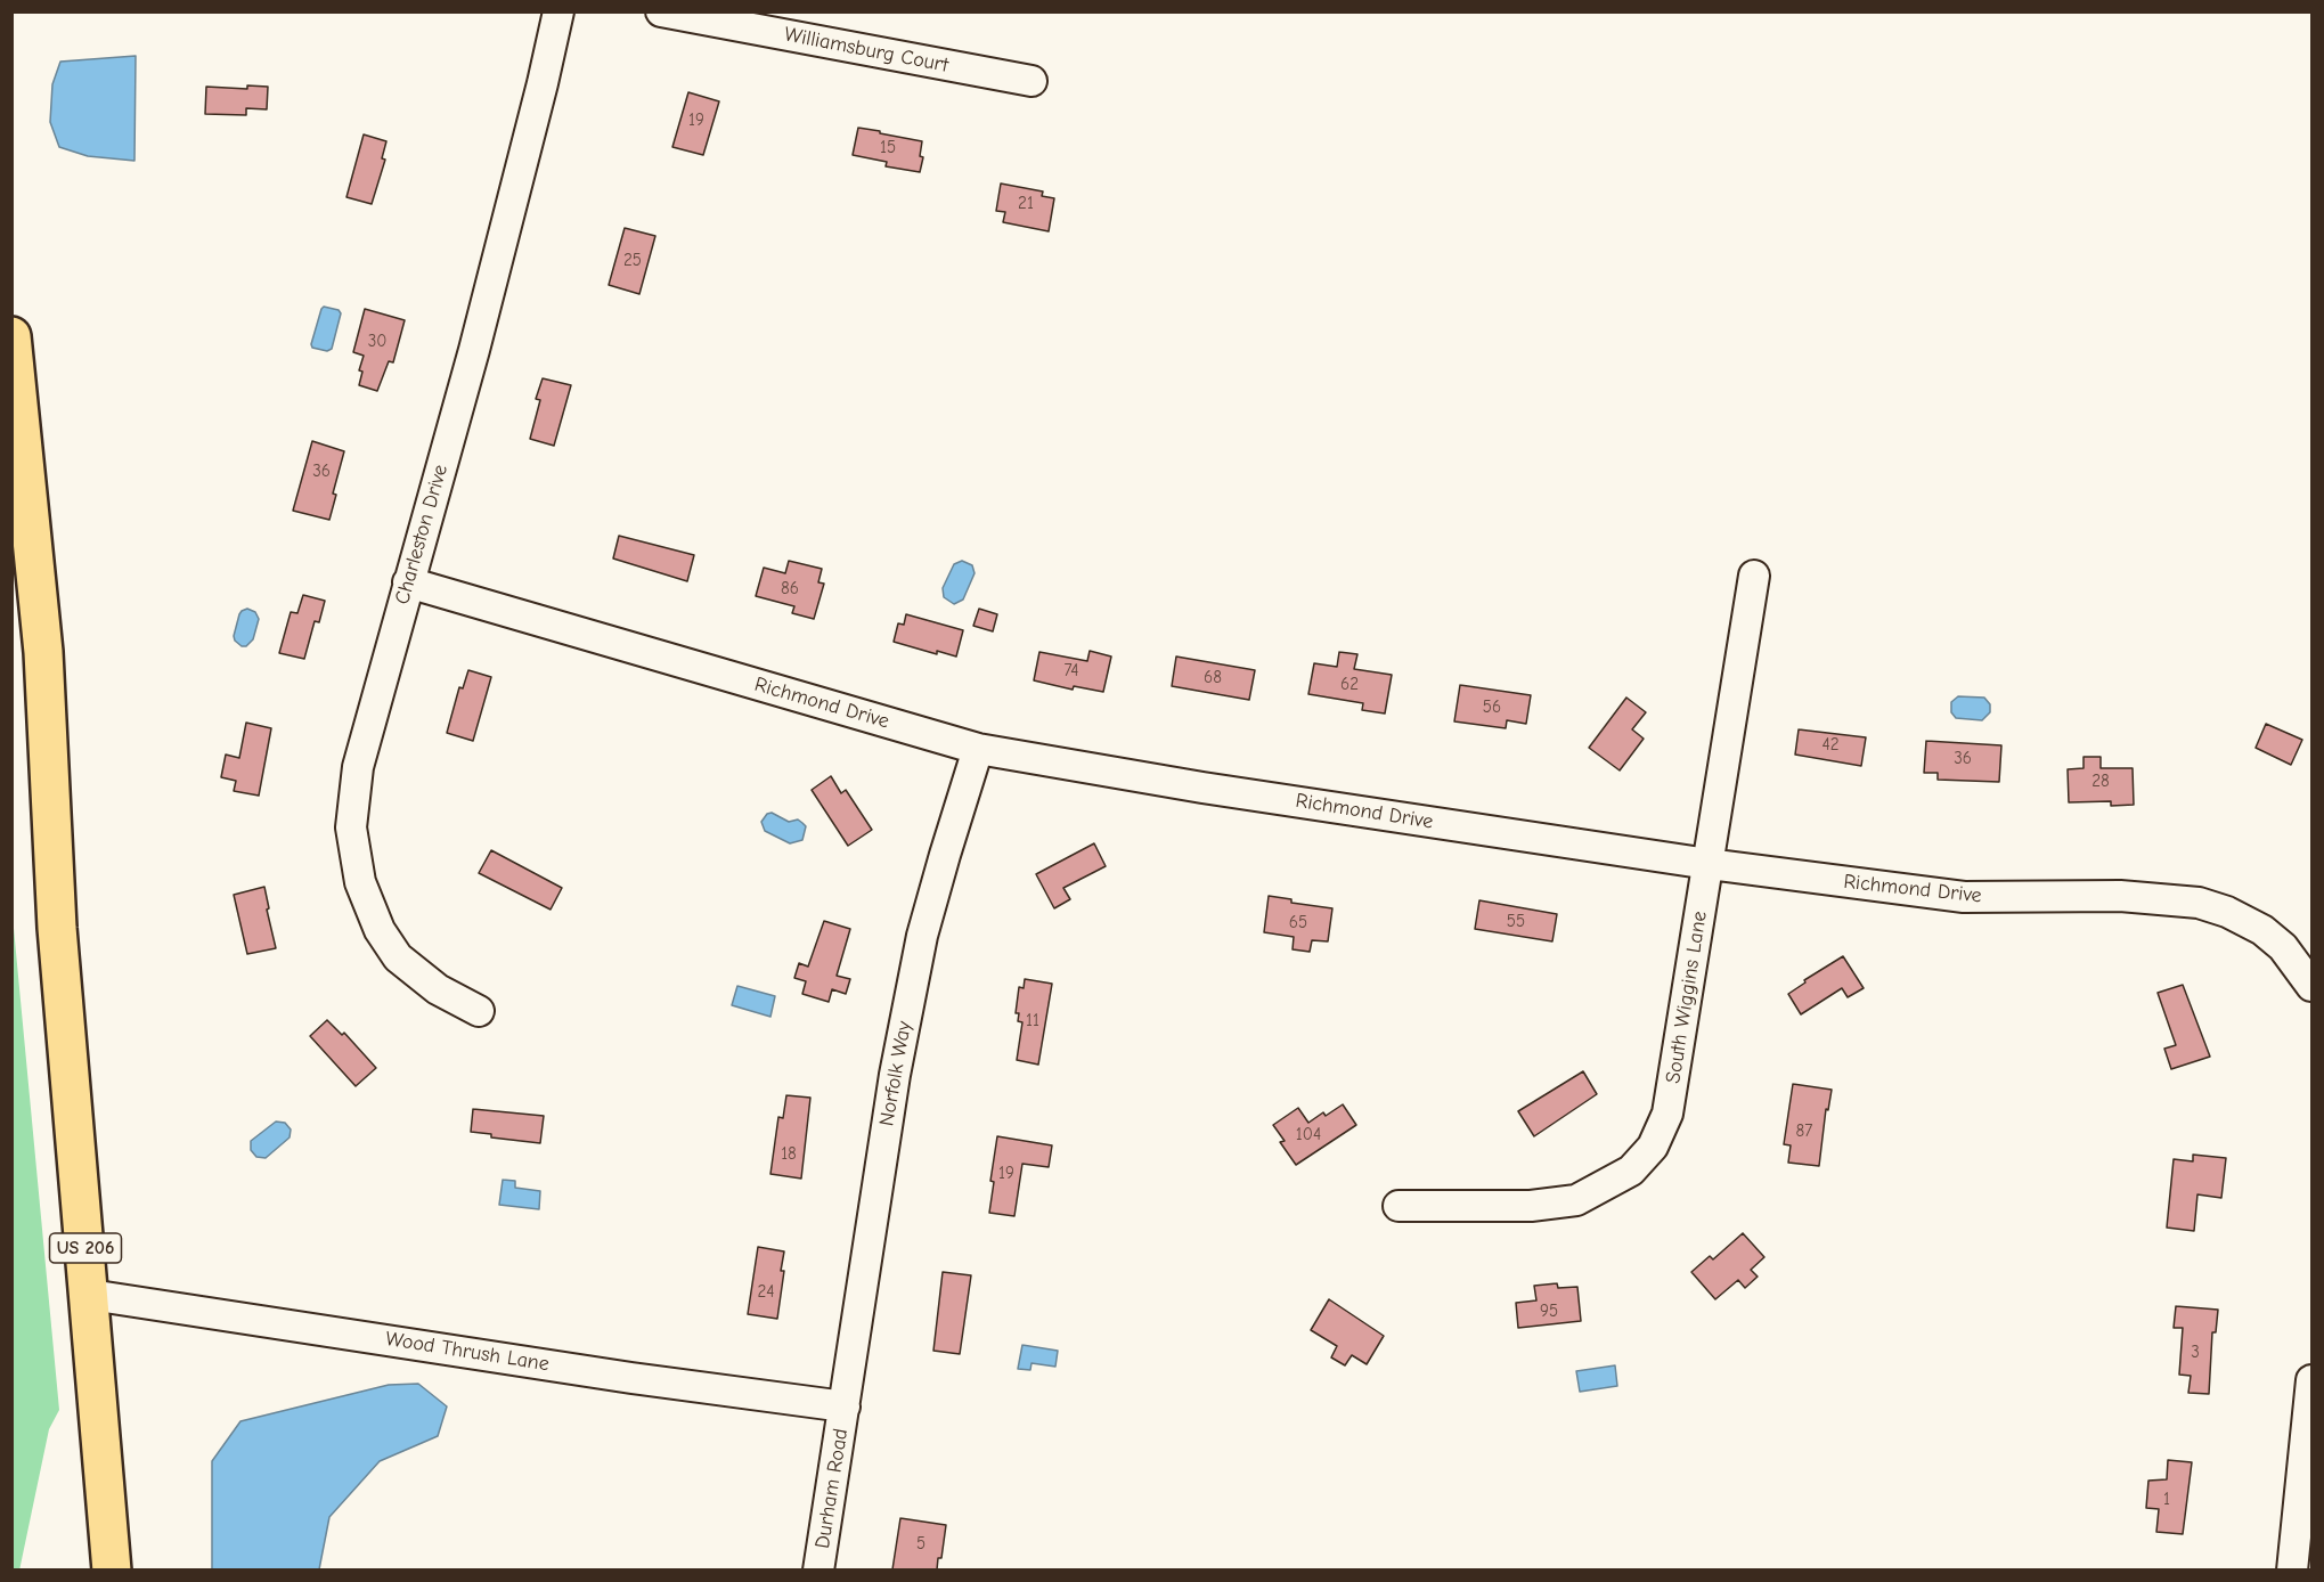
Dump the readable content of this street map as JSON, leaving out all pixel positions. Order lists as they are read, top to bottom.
{
  "streets": {
    "highway": ["US 206"],
    "street": [
      "Williamsburg Court",
      "Charleston Drive",
      "Richmond Drive",
      "South Wiggins Lane",
      "Norfolk Way",
      "Wood Thrush Lane",
      "Durham Road"
    ]
  },
  "crossings": [
    ["Charleston Drive", "Richmond Drive"],
    ["Richmond Drive", "South Wiggins Lane"],
    ["Richmond Drive", "Norfolk Way"],
    ["Norfolk Way", "Wood Thrush Lane"],
    ["Norfolk Way", "Durham Road"],
    ["US 206", "Wood Thrush Lane"],
    ["Wood Thrush Lane", "Durham Road"]
  ],
  "house_numbers": [
    "19",
    "15",
    "21",
    "25",
    "30",
    "36",
    "86",
    "74",
    "68",
    "62",
    "56",
    "42",
    "36",
    "28",
    "55",
    "65",
    "11",
    "87",
    "104",
    "18",
    "19",
    "24",
    "95",
    "3",
    "1",
    "5"
  ]
}
